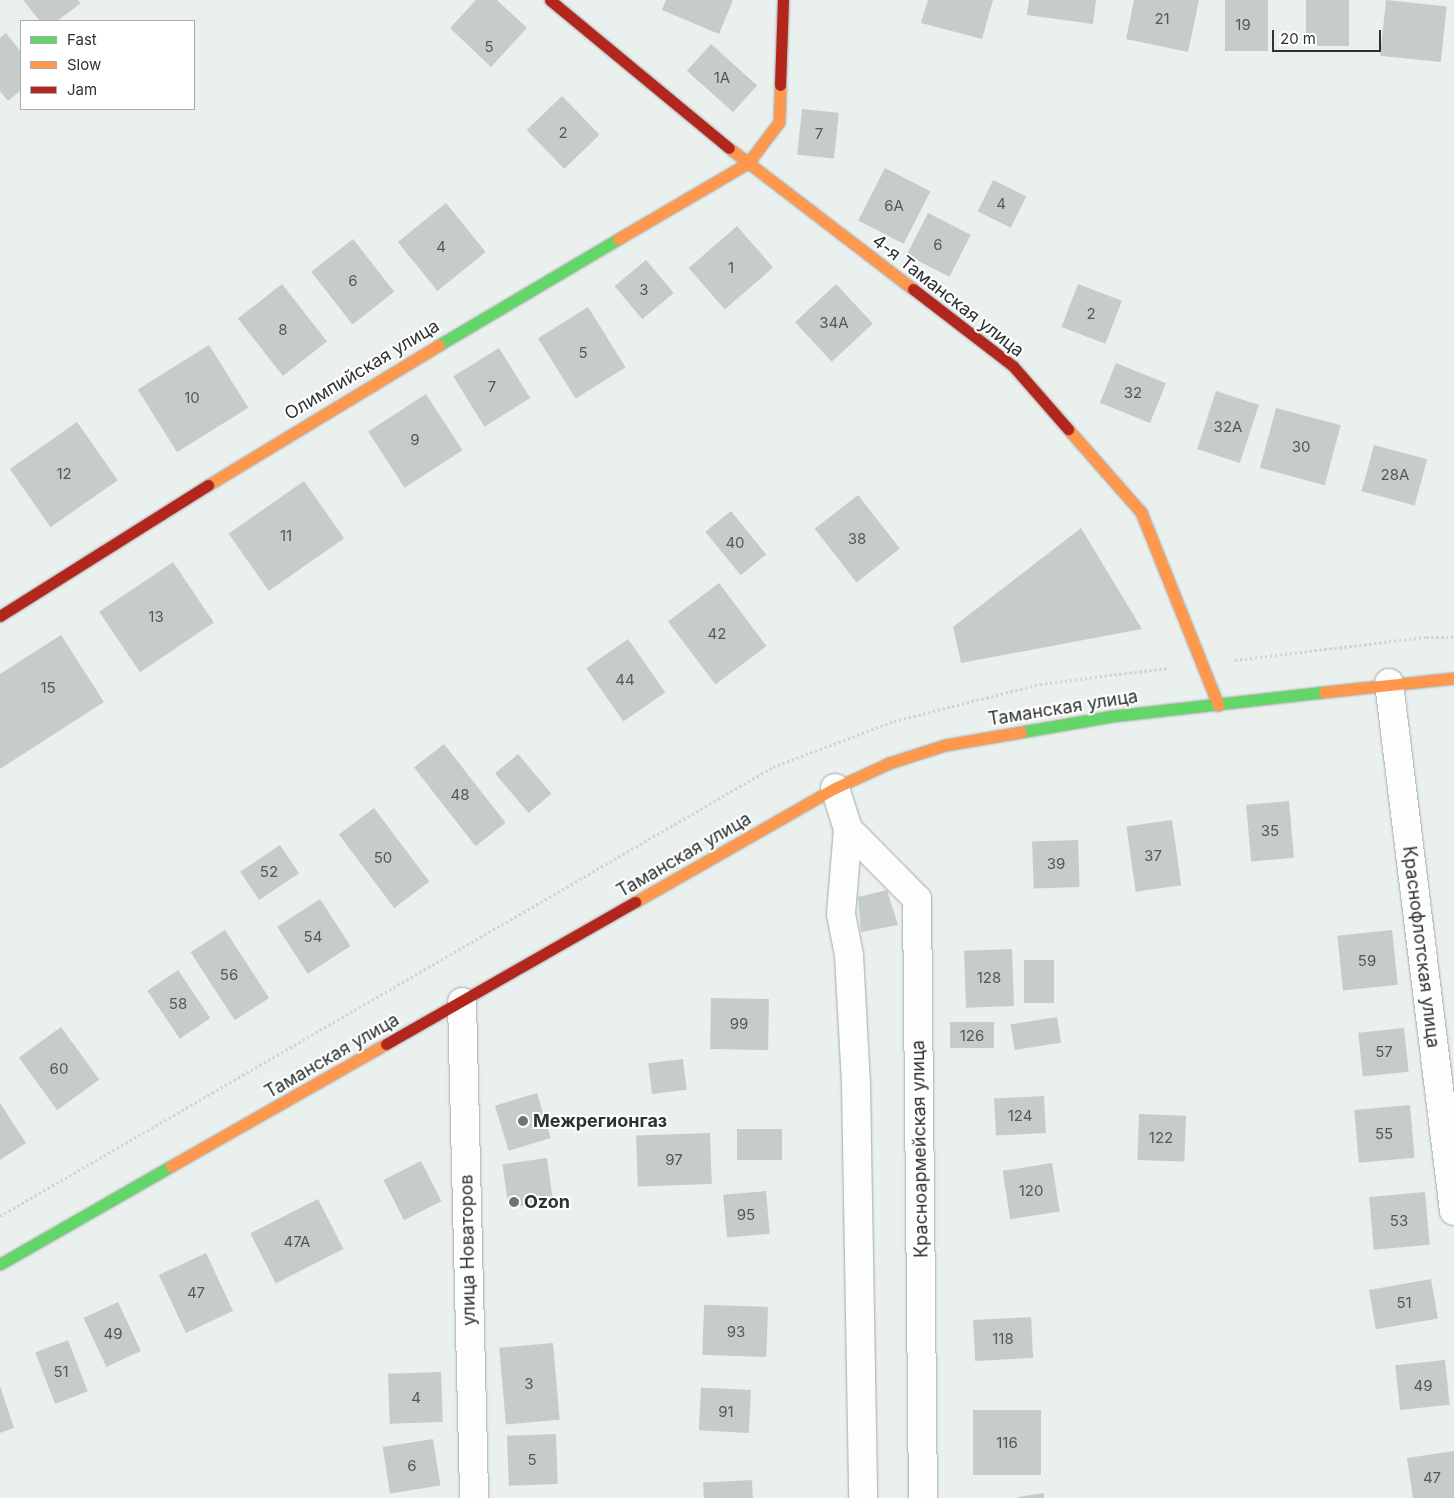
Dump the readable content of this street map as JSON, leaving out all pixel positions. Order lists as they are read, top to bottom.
{
  "streets": {
    "street": [
      "4-я Таманская улица",
      "Олимпийская улица",
      "Таманская улица",
      "Краснофлотская улица",
      "Красноармейская улица",
      "улица Новаторов"
    ]
  },
  "crossings": [
    ["4-я Таманская улица", "Олимпийская улица"],
    ["4-я Таманская улица", "Таманская улица"],
    ["Таманская улица", "Краснофлотская улица"],
    ["Таманская улица", "Красноармейская улица"],
    ["Таманская улица", "улица Новаторов"]
  ],
  "places": ["Межрегионгаз", "Ozon"],
  "house_numbers": [
    "21",
    "19",
    "5",
    "1А",
    "2",
    "7",
    "4",
    "6А",
    "6",
    "4",
    "1",
    "6",
    "3",
    "2",
    "34А",
    "8",
    "5",
    "7",
    "32",
    "10",
    "32А",
    "9",
    "30",
    "12",
    "28А",
    "11",
    "38",
    "40",
    "13",
    "42",
    "44",
    "15",
    "48",
    "35",
    "37",
    "50",
    "39",
    "52",
    "54",
    "59",
    "56",
    "128",
    "58",
    "99",
    "126",
    "57",
    "60",
    "124",
    "55",
    "122",
    "97",
    "120",
    "95",
    "53",
    "47А",
    "47",
    "51",
    "93",
    "49",
    "118",
    "51",
    "3",
    "49",
    "4",
    "91",
    "116",
    "5",
    "6",
    "47"
  ],
  "legend": ["Fast", "Slow", "Jam"],
  "scale_bar": "20 m"
}
